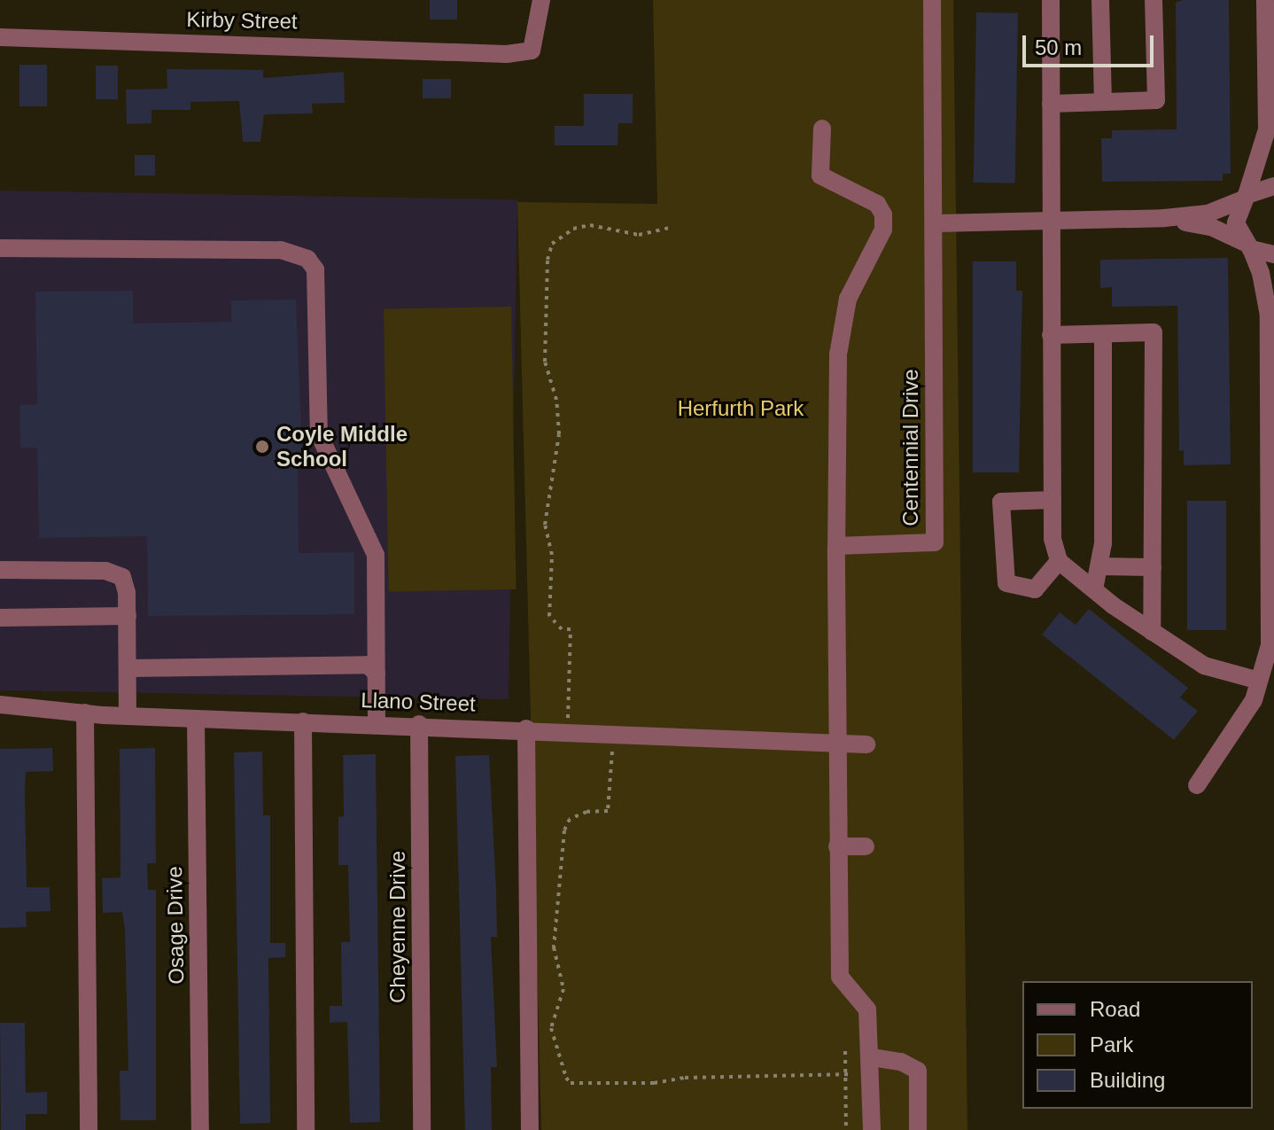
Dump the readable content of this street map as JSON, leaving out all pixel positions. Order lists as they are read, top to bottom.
{
  "streets": {
    "street": [
      "Kirby Street",
      "Centennial Drive",
      "Llano Street",
      "Osage Drive",
      "Cheyenne Drive"
    ]
  },
  "crossings": [
    ["Llano Street", "Osage Drive"],
    ["Llano Street", "Cheyenne Drive"]
  ],
  "parks": ["Herfurth Park"],
  "places": ["Coyle Middle School"],
  "legend": ["Road", "Park", "Building"],
  "scale_bar": "50 m"
}
